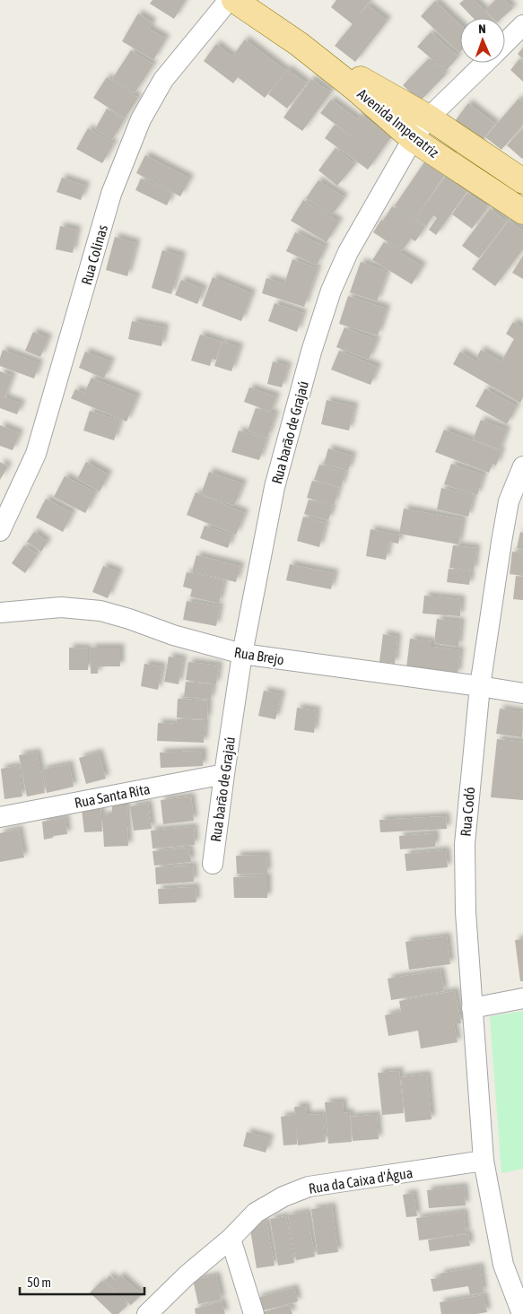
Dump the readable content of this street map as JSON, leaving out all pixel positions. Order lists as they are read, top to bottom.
{
  "streets": {
    "main road": ["Avenida Imperatriz"],
    "street": [
      "Rua Colinas",
      "Rua barão de Grajaú",
      "Rua Brejo",
      "Rua Santa Rita",
      "Rua Codó",
      "Rua da Caixa d'Água"
    ]
  },
  "crossings": [
    ["Avenida Imperatriz", "Rua barão de Grajaú"],
    ["Rua barão de Grajaú", "Rua Brejo"],
    ["Rua barão de Grajaú", "Rua Santa Rita"],
    ["Rua Brejo", "Rua Codó"],
    ["Rua Codó", "Rua da Caixa d'Água"]
  ],
  "scale_bar": "50 m",
  "north": "top"
}
